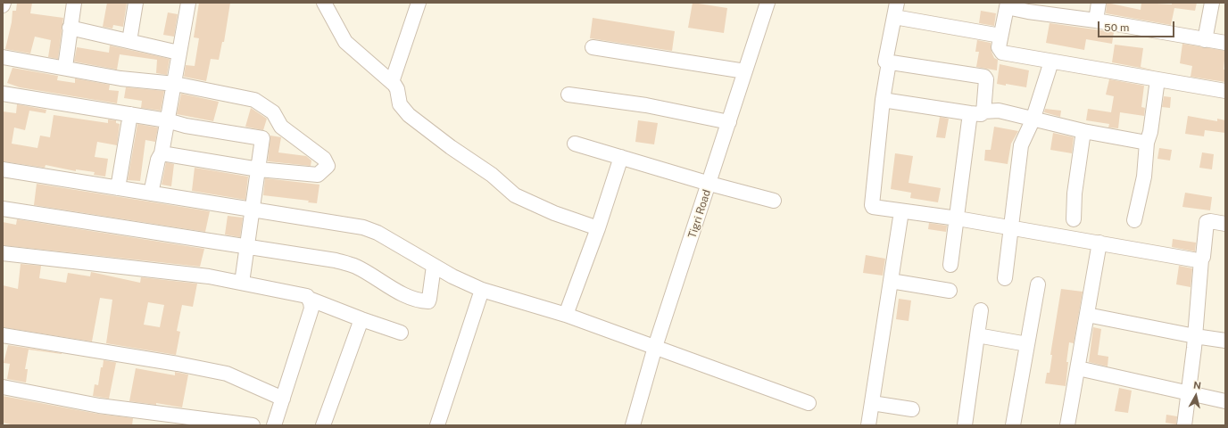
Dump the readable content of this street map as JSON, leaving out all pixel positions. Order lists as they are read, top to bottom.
{
  "streets": {
    "street": ["Tigri Road"]
  },
  "scale_bar": "50 m",
  "north": "top"
}
